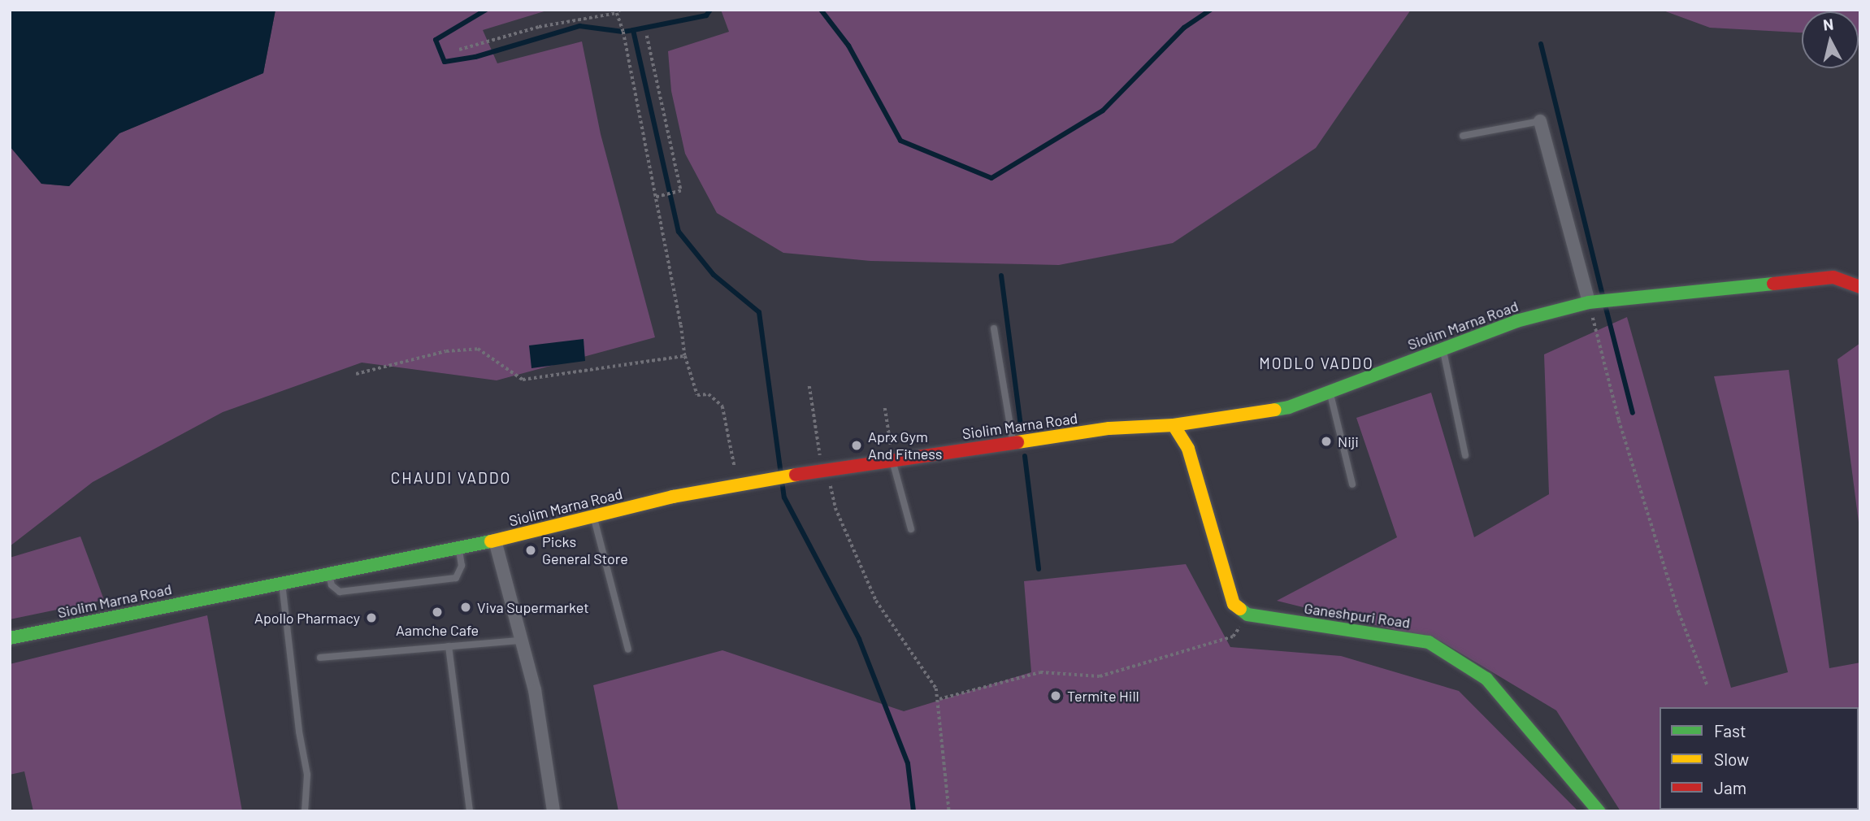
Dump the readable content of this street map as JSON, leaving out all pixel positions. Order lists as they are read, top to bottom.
{
  "streets": {
    "main road": ["Siolim Marna Road", "Ganeshpuri Road"]
  },
  "districts": ["MODLO VADDO", "CHAUDI VADDO"],
  "places": [
    "Niji",
    "Aprx Gym And Fitness",
    "Picks General Store",
    "Viva Supermarket",
    "Aamche Cafe",
    "Apollo Pharmacy",
    "Termite Hill"
  ],
  "legend": ["Fast", "Slow", "Jam"],
  "north": "top"
}
